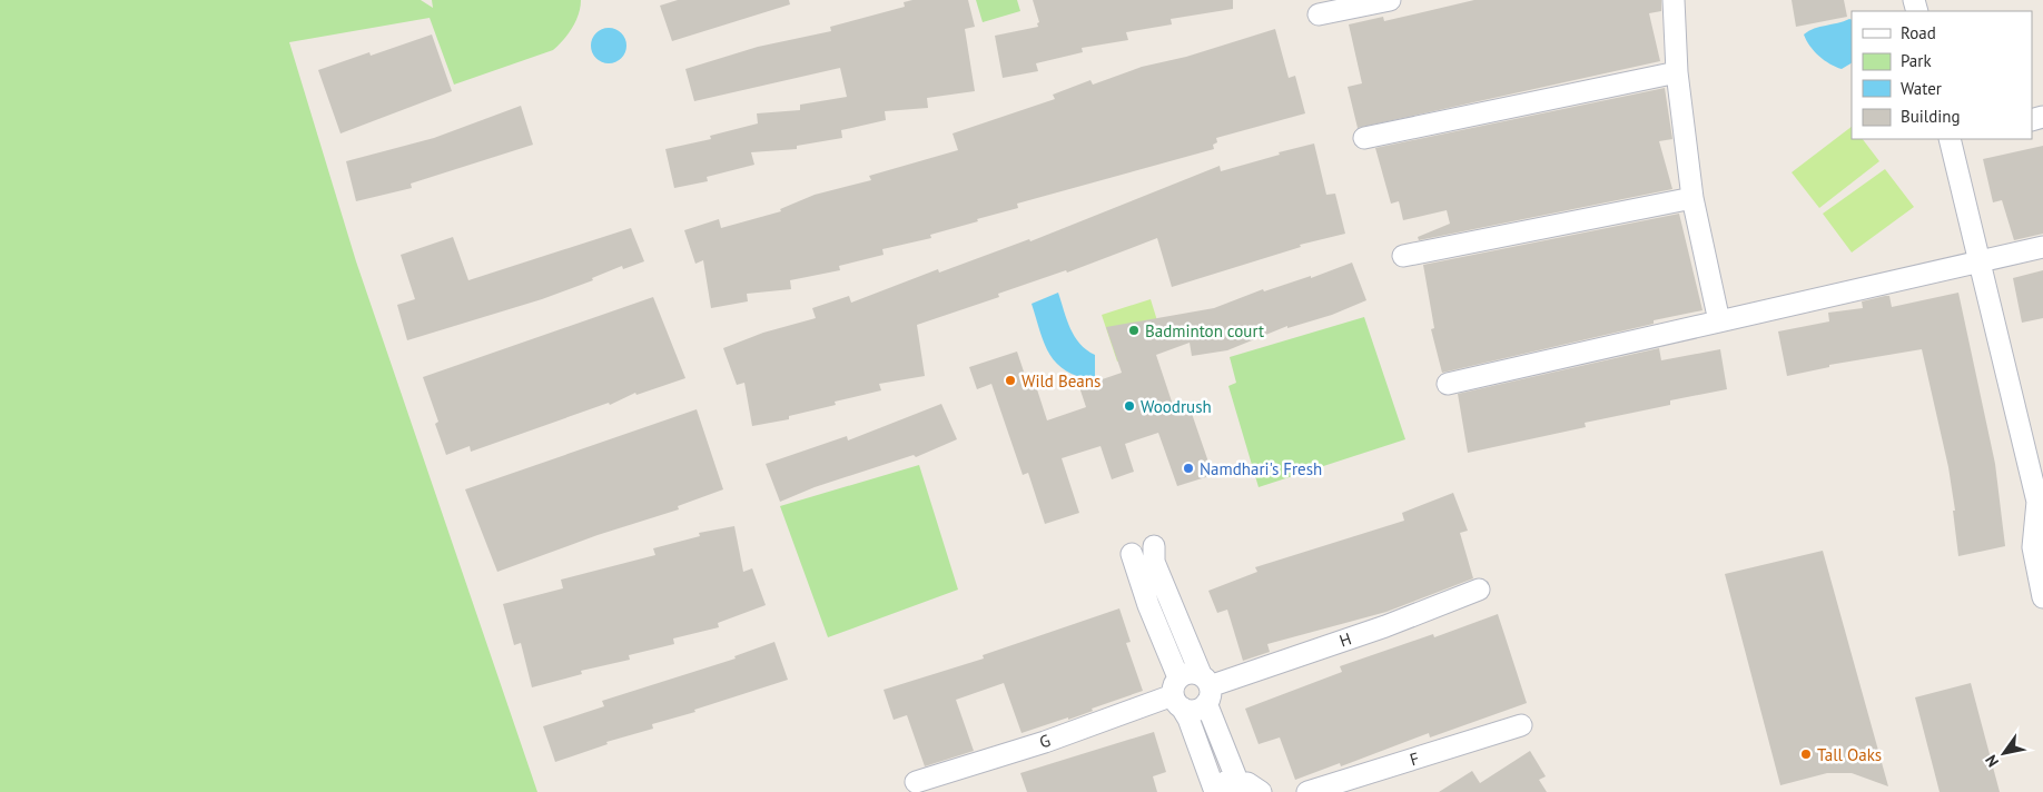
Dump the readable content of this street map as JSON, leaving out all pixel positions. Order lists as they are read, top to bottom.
{
  "streets": {
    "street": ["H", "G", "F"]
  },
  "places": [
    "Badminton court",
    "Wild Beans",
    "Woodrush",
    "Namdhari's Fresh",
    "Tall Oaks"
  ],
  "legend": [
    "Road",
    "Park",
    "Water",
    "Building"
  ],
  "north": "bottom left"
}
